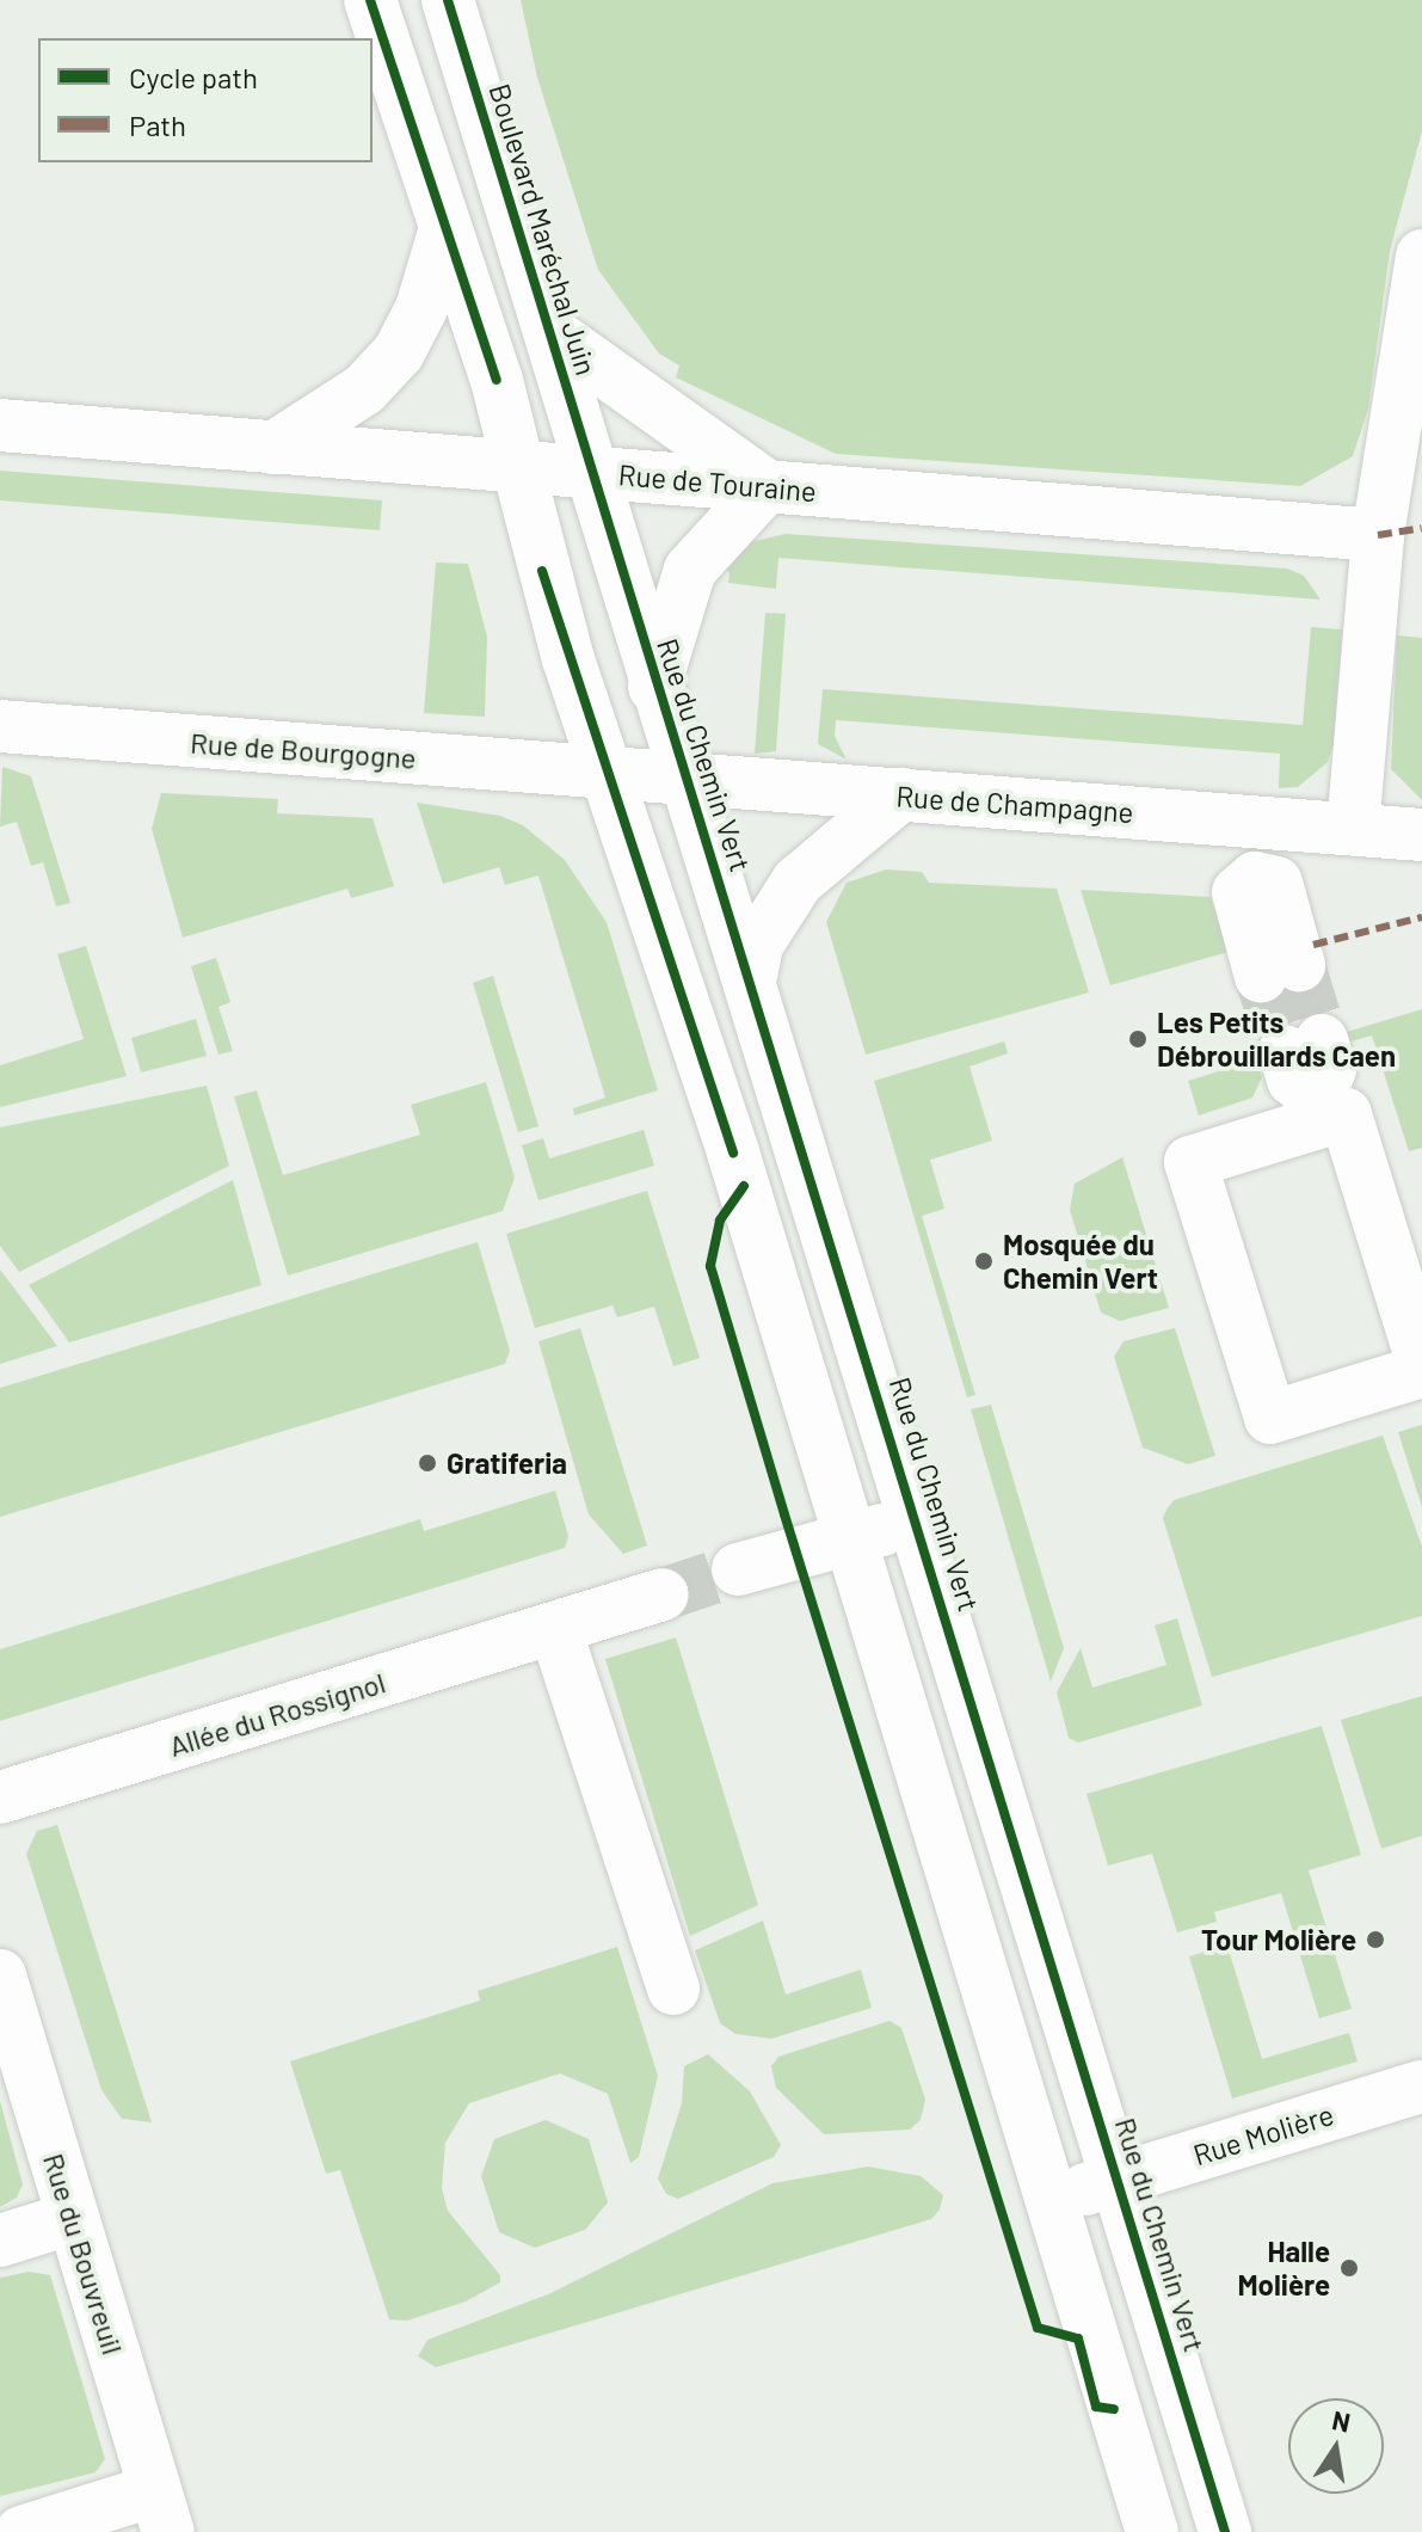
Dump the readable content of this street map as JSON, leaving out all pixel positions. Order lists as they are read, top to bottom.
{
  "streets": {
    "main road": [
      "Boulevard Maréchal Juin",
      "Rue de Touraine",
      "Rue de Bourgogne",
      "Rue du Chemin Vert",
      "Rue de Champagne",
      "Allée du Rossignol",
      "Rue Molière",
      "Rue du Bouvreuil"
    ]
  },
  "crossings": [
    ["Boulevard Maréchal Juin", "Rue de Touraine"],
    ["Boulevard Maréchal Juin", "Rue du Chemin Vert"],
    ["Rue de Touraine", "Rue du Chemin Vert"],
    ["Rue de Bourgogne", "Rue de Champagne"],
    ["Rue du Chemin Vert", "Rue de Champagne"],
    ["Rue du Chemin Vert", "Rue Molière"]
  ],
  "places": [
    "Les Petits Débrouillards Caen",
    "Mosquée du Chemin Vert",
    "Gratiferia",
    "Tour Molière",
    "Halle Molière"
  ],
  "legend": ["Cycle path", "Path"],
  "north": "top"
}
